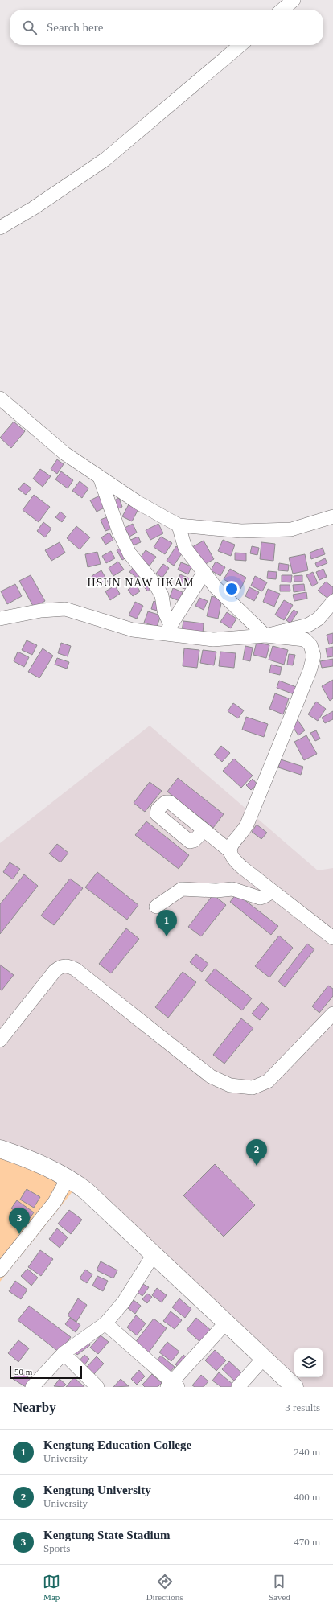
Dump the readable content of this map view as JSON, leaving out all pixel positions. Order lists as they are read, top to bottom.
{
  "districts": ["HSUN NAW HKAM"],
  "scale_bar": "50 m",
  "page": {
    "search": "Search here",
    "pins": ["1", "2", "3"],
    "scale": "50 m",
    "heading": ["Nearby", "3 results"],
    "list": [
      {
        "mark": "1",
        "name": "Kengtung Education College",
        "note": "University",
        "value": "240 m"
      },
      {
        "mark": "2",
        "name": "Kengtung University",
        "note": "University",
        "value": "400 m"
      },
      {
        "mark": "3",
        "name": "Kengtung State Stadium",
        "note": "Sports",
        "value": "470 m"
      }
    ],
    "nav": ["Map", "Directions", "Saved"]
  }
}
